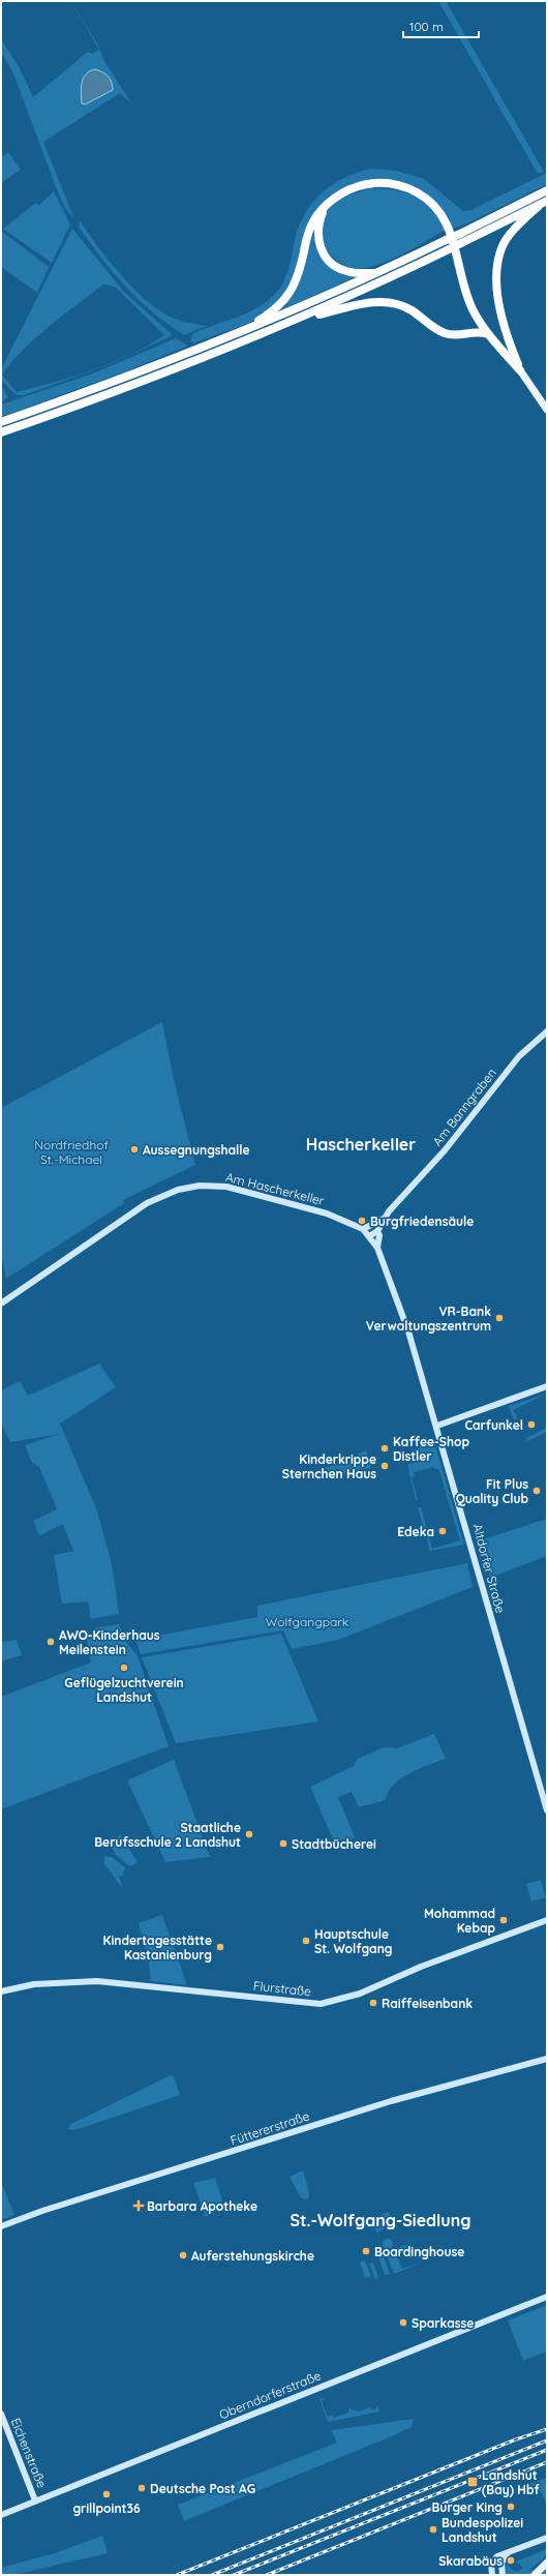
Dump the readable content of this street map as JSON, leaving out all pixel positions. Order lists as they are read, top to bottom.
{
  "streets": {
    "main road": [
      "Am Banngraben",
      "Am Hascherkeller",
      "Altdorfer Straße",
      "Flurstraße",
      "Füttererstraße",
      "Oberndorferstraße",
      "Eichenstraße"
    ]
  },
  "crossings": [
    ["Am Banngraben", "Am Hascherkeller"],
    ["Am Hascherkeller", "Altdorfer Straße"],
    ["Oberndorferstraße", "Eichenstraße"]
  ],
  "districts": ["Hascherkeller", "St.-Wolfgang-Siedlung"],
  "parks": ["Nordfriedhof St.-Michael", "Wolfgangpark"],
  "places": {
    "other": [
      "Aussegnungshalle",
      "Burgfriedensäule",
      "VR-Bank Verwaltungszentrum",
      "Carfunkel",
      "Kaffee-Shop Distler",
      "Kinderkrippe Sternchen Haus",
      "Fit Plus Quality Club",
      "Edeka",
      "AWO-Kinderhaus Meilenstein",
      "Geflügelzuchtverein Landshut",
      "Staatliche Berufsschule 2 Landshut",
      "Stadtbücherei",
      "Mohammad Kebap",
      "Hauptschule St. Wolfgang",
      "Kindertagesstätte Kastanienburg",
      "Raiffeisenbank",
      "Boardinghouse",
      "Auferstehungskirche",
      "Sparkasse",
      "Deutsche Post AG",
      "grillpoint36",
      "Burger King",
      "Bundespolizei Landshut",
      "Skarabäus"
    ],
    "health": ["Barbara Apotheke"],
    "transit": ["Landshut (Bay) Hbf"]
  },
  "scale_bar": "100 m"
}
